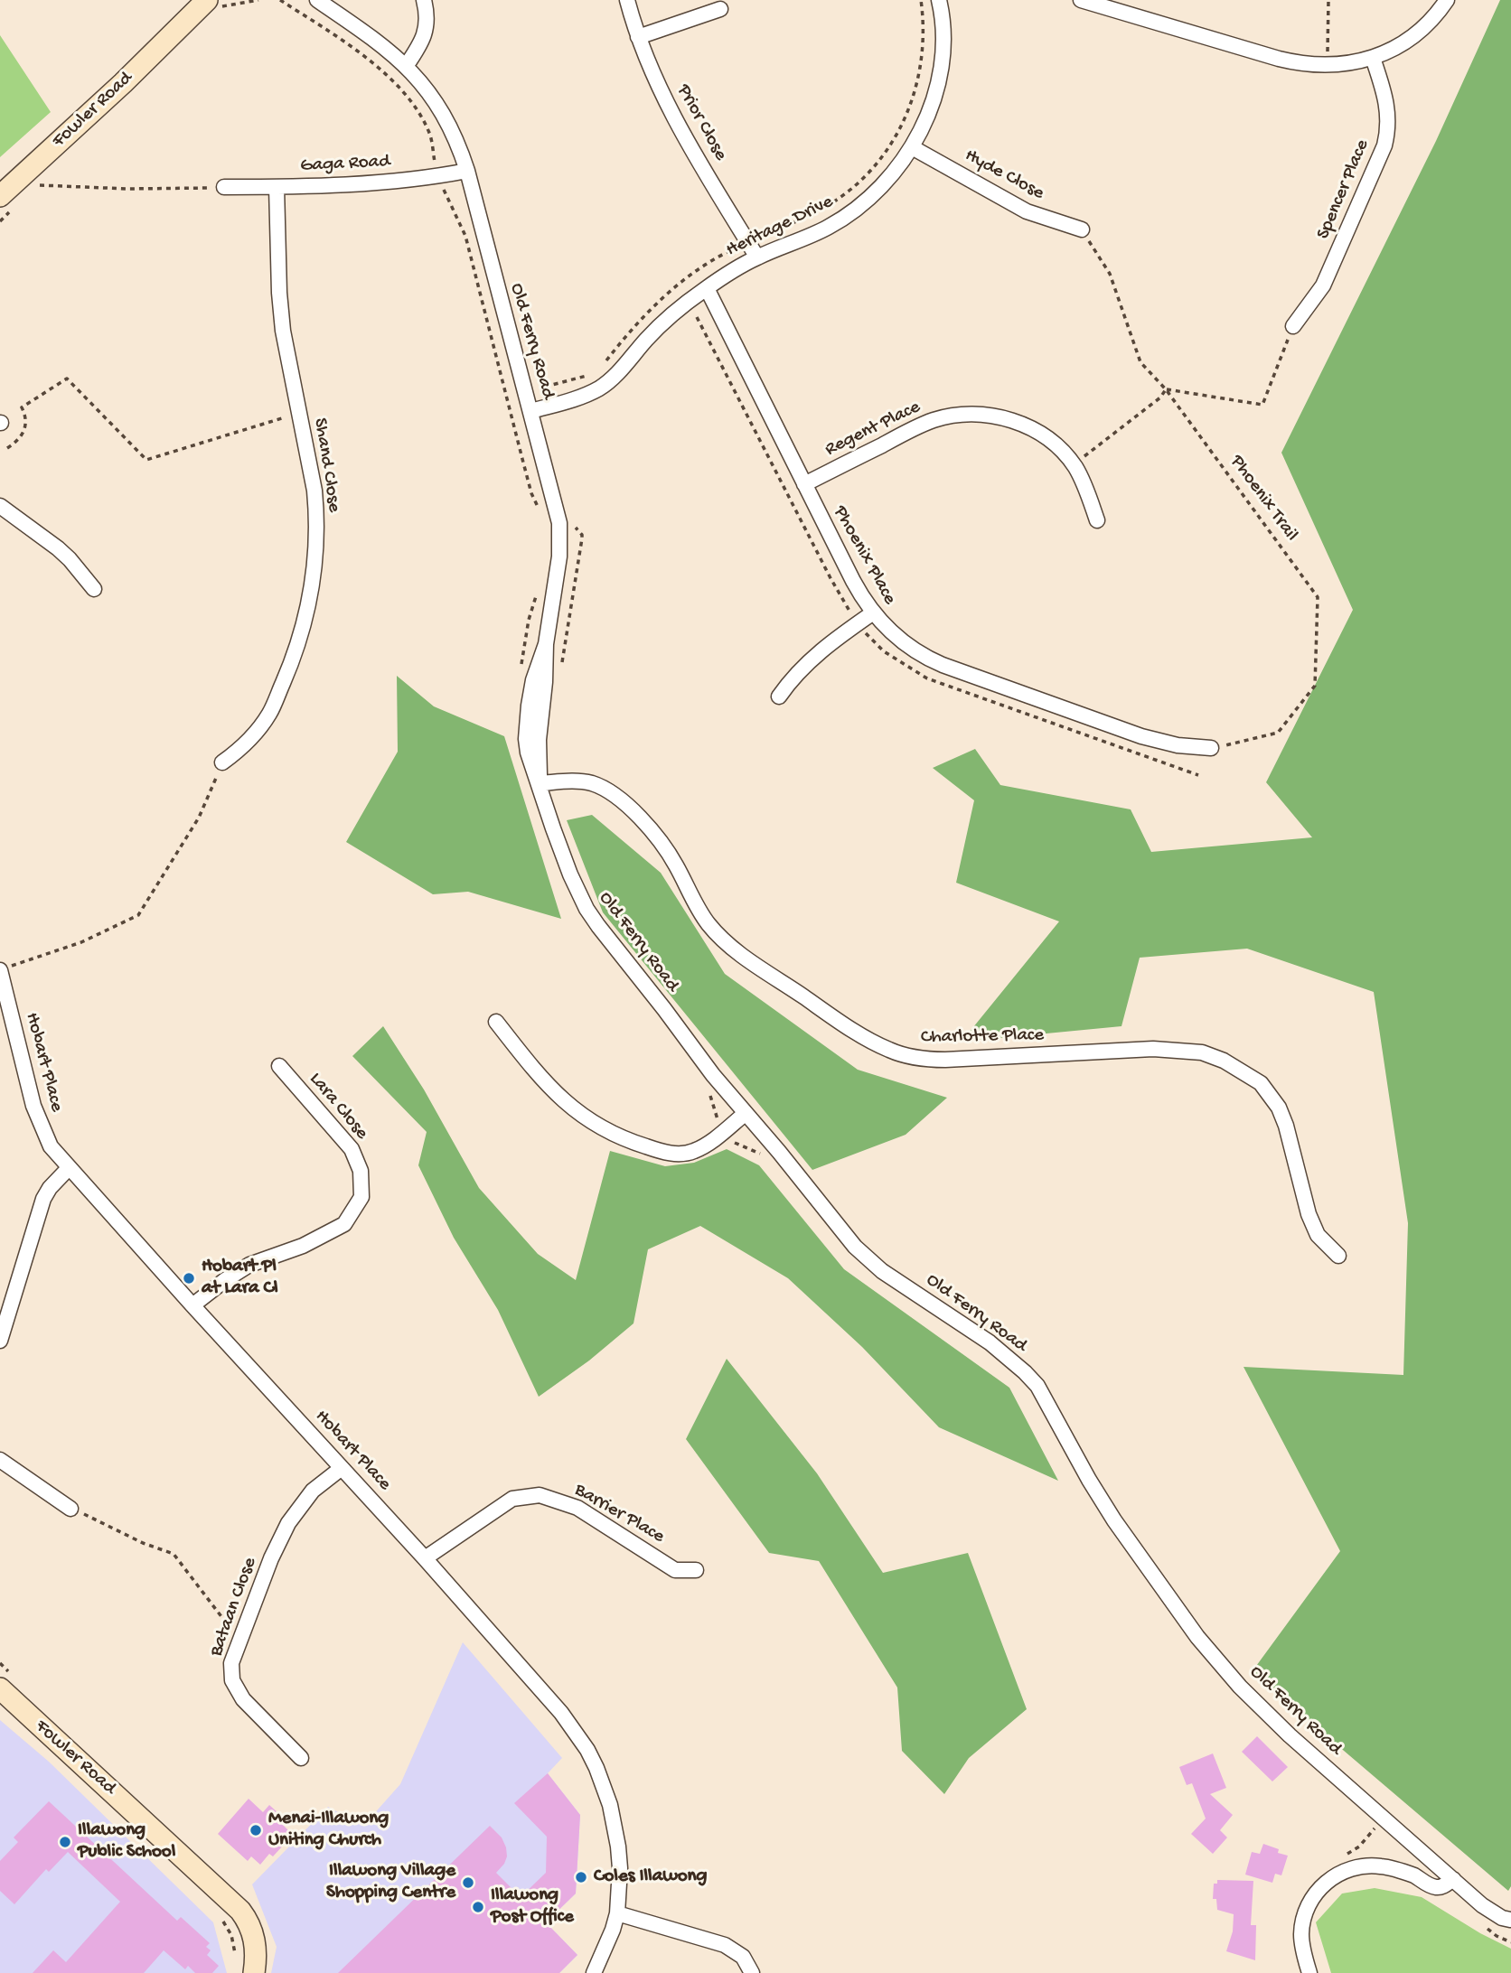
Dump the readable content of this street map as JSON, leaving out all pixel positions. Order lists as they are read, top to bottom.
{
  "streets": {
    "street": [
      "Fowler Road",
      "Prior Close",
      "Gaga Road",
      "Hyde Close",
      "Spencer Place",
      "Heritage Drive",
      "Old Ferry Road",
      "Regent Place",
      "Shand Close",
      "Phoenix Place",
      "Charlotte Place",
      "Hobart Place",
      "Lara Close",
      "Barrier Place",
      "Bataan Close"
    ],
    "path": ["Phoenix Trail"]
  },
  "crossings": [
    ["Prior Close", "Heritage Drive"],
    ["Gaga Road", "Old Ferry Road"],
    ["Gaga Road", "Shand Close"],
    ["Hyde Close", "Heritage Drive"],
    ["Hyde Close", "Phoenix Trail"],
    ["Heritage Drive", "Old Ferry Road"],
    ["Heritage Drive", "Phoenix Place"],
    ["Old Ferry Road", "Charlotte Place"],
    ["Regent Place", "Phoenix Place"],
    ["Phoenix Trail", "Phoenix Place"],
    ["Hobart Place", "Lara Close"],
    ["Hobart Place", "Barrier Place"],
    ["Hobart Place", "Bataan Close"]
  ],
  "places": [
    "Hobart Pl at Lara Cl",
    "Menai-Illawong Uniting Church",
    "Illawong Public School",
    "Coles Illawong",
    "Illawong Village Shopping Centre",
    "Illawong Post Office"
  ]
}
